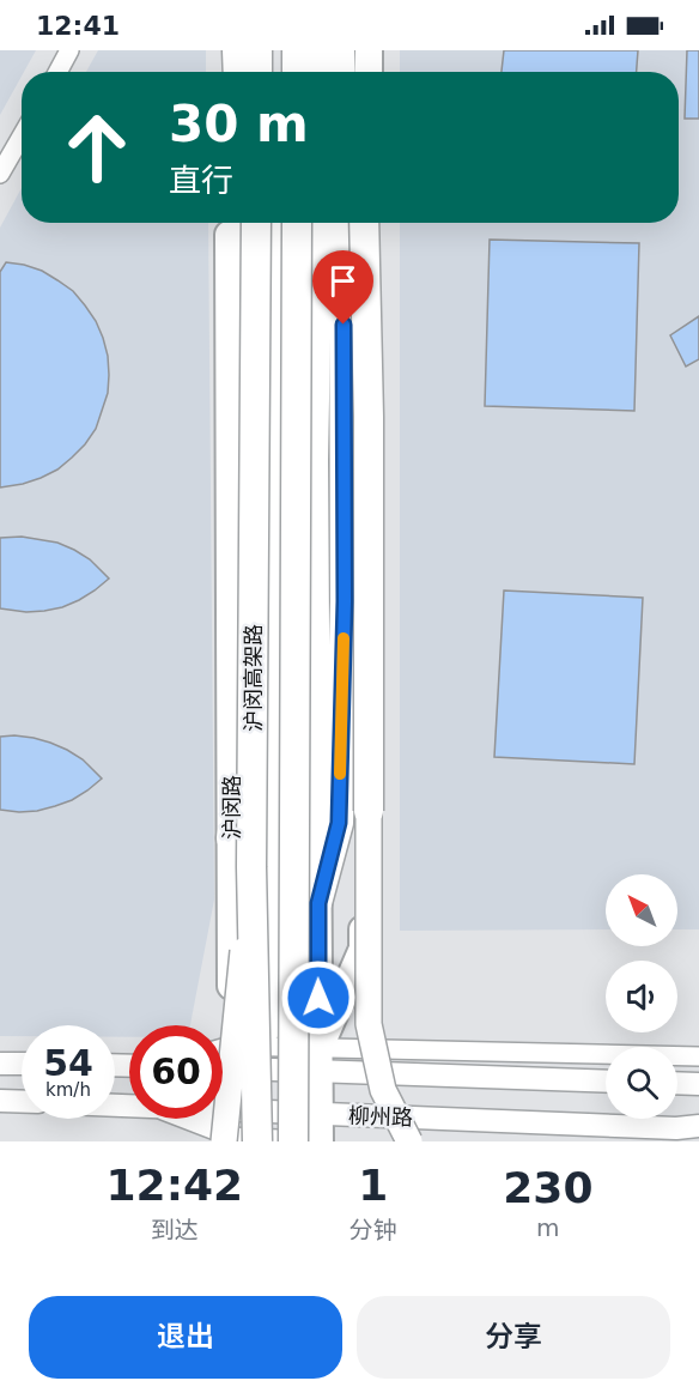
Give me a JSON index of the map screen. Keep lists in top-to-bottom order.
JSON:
{
  "streets": {
    "highway": ["沪闵高架路"],
    "main road": ["沪闵路"],
    "street": ["柳州路"]
  },
  "crossings": [
    ["沪闵高架路", "沪闵路"],
    ["沪闵高架路", "柳州路"],
    ["沪闵路", "柳州路"]
  ],
  "north": "top left",
  "page": {
    "status": "12:41",
    "turn": ["30 m", "直行"],
    "speed": "54 km/h",
    "limit": "60",
    "eta": [
      "12:42",
      "到达",
      "1",
      "分钟",
      "230",
      "m"
    ],
    "buttons": ["退出", "分享"]
  }
}
